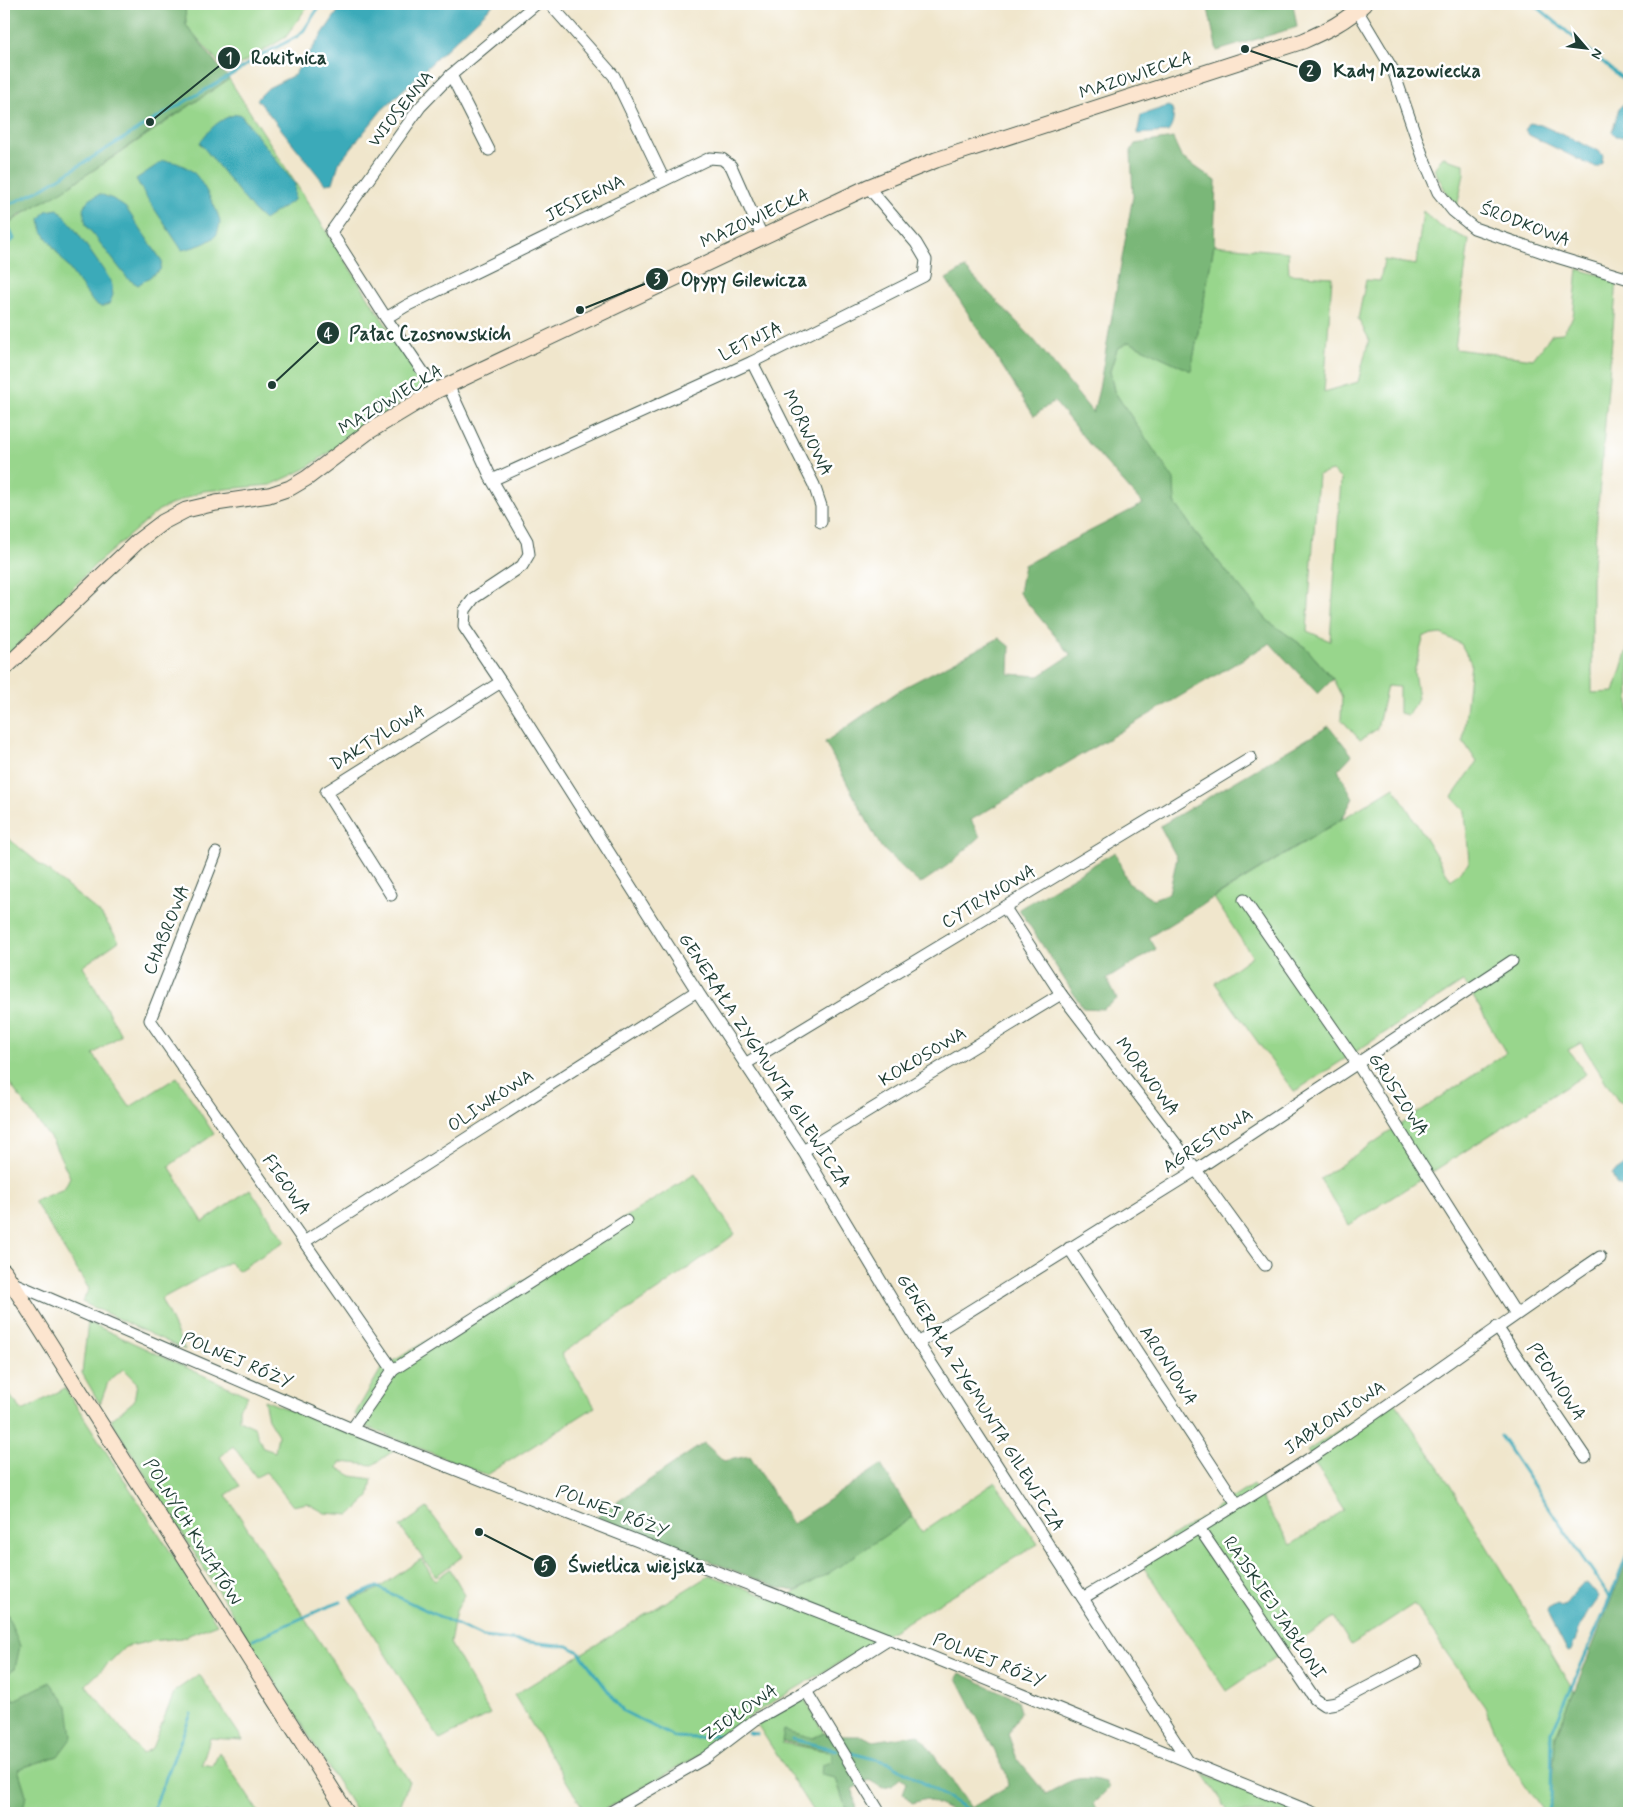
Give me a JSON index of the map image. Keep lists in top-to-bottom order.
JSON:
{
  "streets": {
    "street": [
      "MAZOWIECKA",
      "WIOSENNA",
      "JESIENNA",
      "ŚRODKOWA",
      "LETNIA",
      "MORWOWA",
      "DAKTYLOWA",
      "CYTRYNOWA",
      "CHABROWA",
      "KOKOSOWA",
      "GENERAŁA ZYGMUNTA GILEWICZA",
      "GRUSZOWA",
      "OLIWKOWA",
      "AGRESTOWA",
      "FIGOWA",
      "POLNEJ RÓŻY",
      "ARONIOWA",
      "PEONIOWA",
      "JABŁONIOWA",
      "POLNYCH KWIATÓW",
      "RAJSKIEJ JABŁONI",
      "ZIOŁOWA"
    ]
  },
  "crossings": [
    ["MAZOWIECKA", "JESIENNA"],
    ["MAZOWIECKA", "ŚRODKOWA"],
    ["MAZOWIECKA", "LETNIA"],
    ["MAZOWIECKA", "GENERAŁA ZYGMUNTA GILEWICZA"],
    ["WIOSENNA", "GENERAŁA ZYGMUNTA GILEWICZA"],
    ["JESIENNA", "GENERAŁA ZYGMUNTA GILEWICZA"],
    ["LETNIA", "MORWOWA"],
    ["LETNIA", "GENERAŁA ZYGMUNTA GILEWICZA"],
    ["MORWOWA", "CYTRYNOWA"],
    ["MORWOWA", "KOKOSOWA"],
    ["MORWOWA", "AGRESTOWA"],
    ["DAKTYLOWA", "GENERAŁA ZYGMUNTA GILEWICZA"],
    ["CYTRYNOWA", "GENERAŁA ZYGMUNTA GILEWICZA"],
    ["CHABROWA", "FIGOWA"],
    ["KOKOSOWA", "GENERAŁA ZYGMUNTA GILEWICZA"],
    ["GENERAŁA ZYGMUNTA GILEWICZA", "OLIWKOWA"],
    ["GENERAŁA ZYGMUNTA GILEWICZA", "AGRESTOWA"],
    ["GENERAŁA ZYGMUNTA GILEWICZA", "POLNEJ RÓŻY"],
    ["GENERAŁA ZYGMUNTA GILEWICZA", "JABŁONIOWA"],
    ["GRUSZOWA", "AGRESTOWA"],
    ["GRUSZOWA", "JABŁONIOWA"],
    ["OLIWKOWA", "FIGOWA"],
    ["AGRESTOWA", "ARONIOWA"],
    ["POLNEJ RÓŻY", "POLNYCH KWIATÓW"],
    ["POLNEJ RÓŻY", "ZIOŁOWA"],
    ["ARONIOWA", "JABŁONIOWA"],
    ["PEONIOWA", "JABŁONIOWA"],
    ["JABŁONIOWA", "RAJSKIEJ JABŁONI"]
  ],
  "places": [
    "Kady Mazowiecka",
    "Rokitnica",
    "Opypy Gilewicza",
    "Pałac Czosnowskich",
    "Świetlica wiejska"
  ],
  "north": "bottom right"
}
